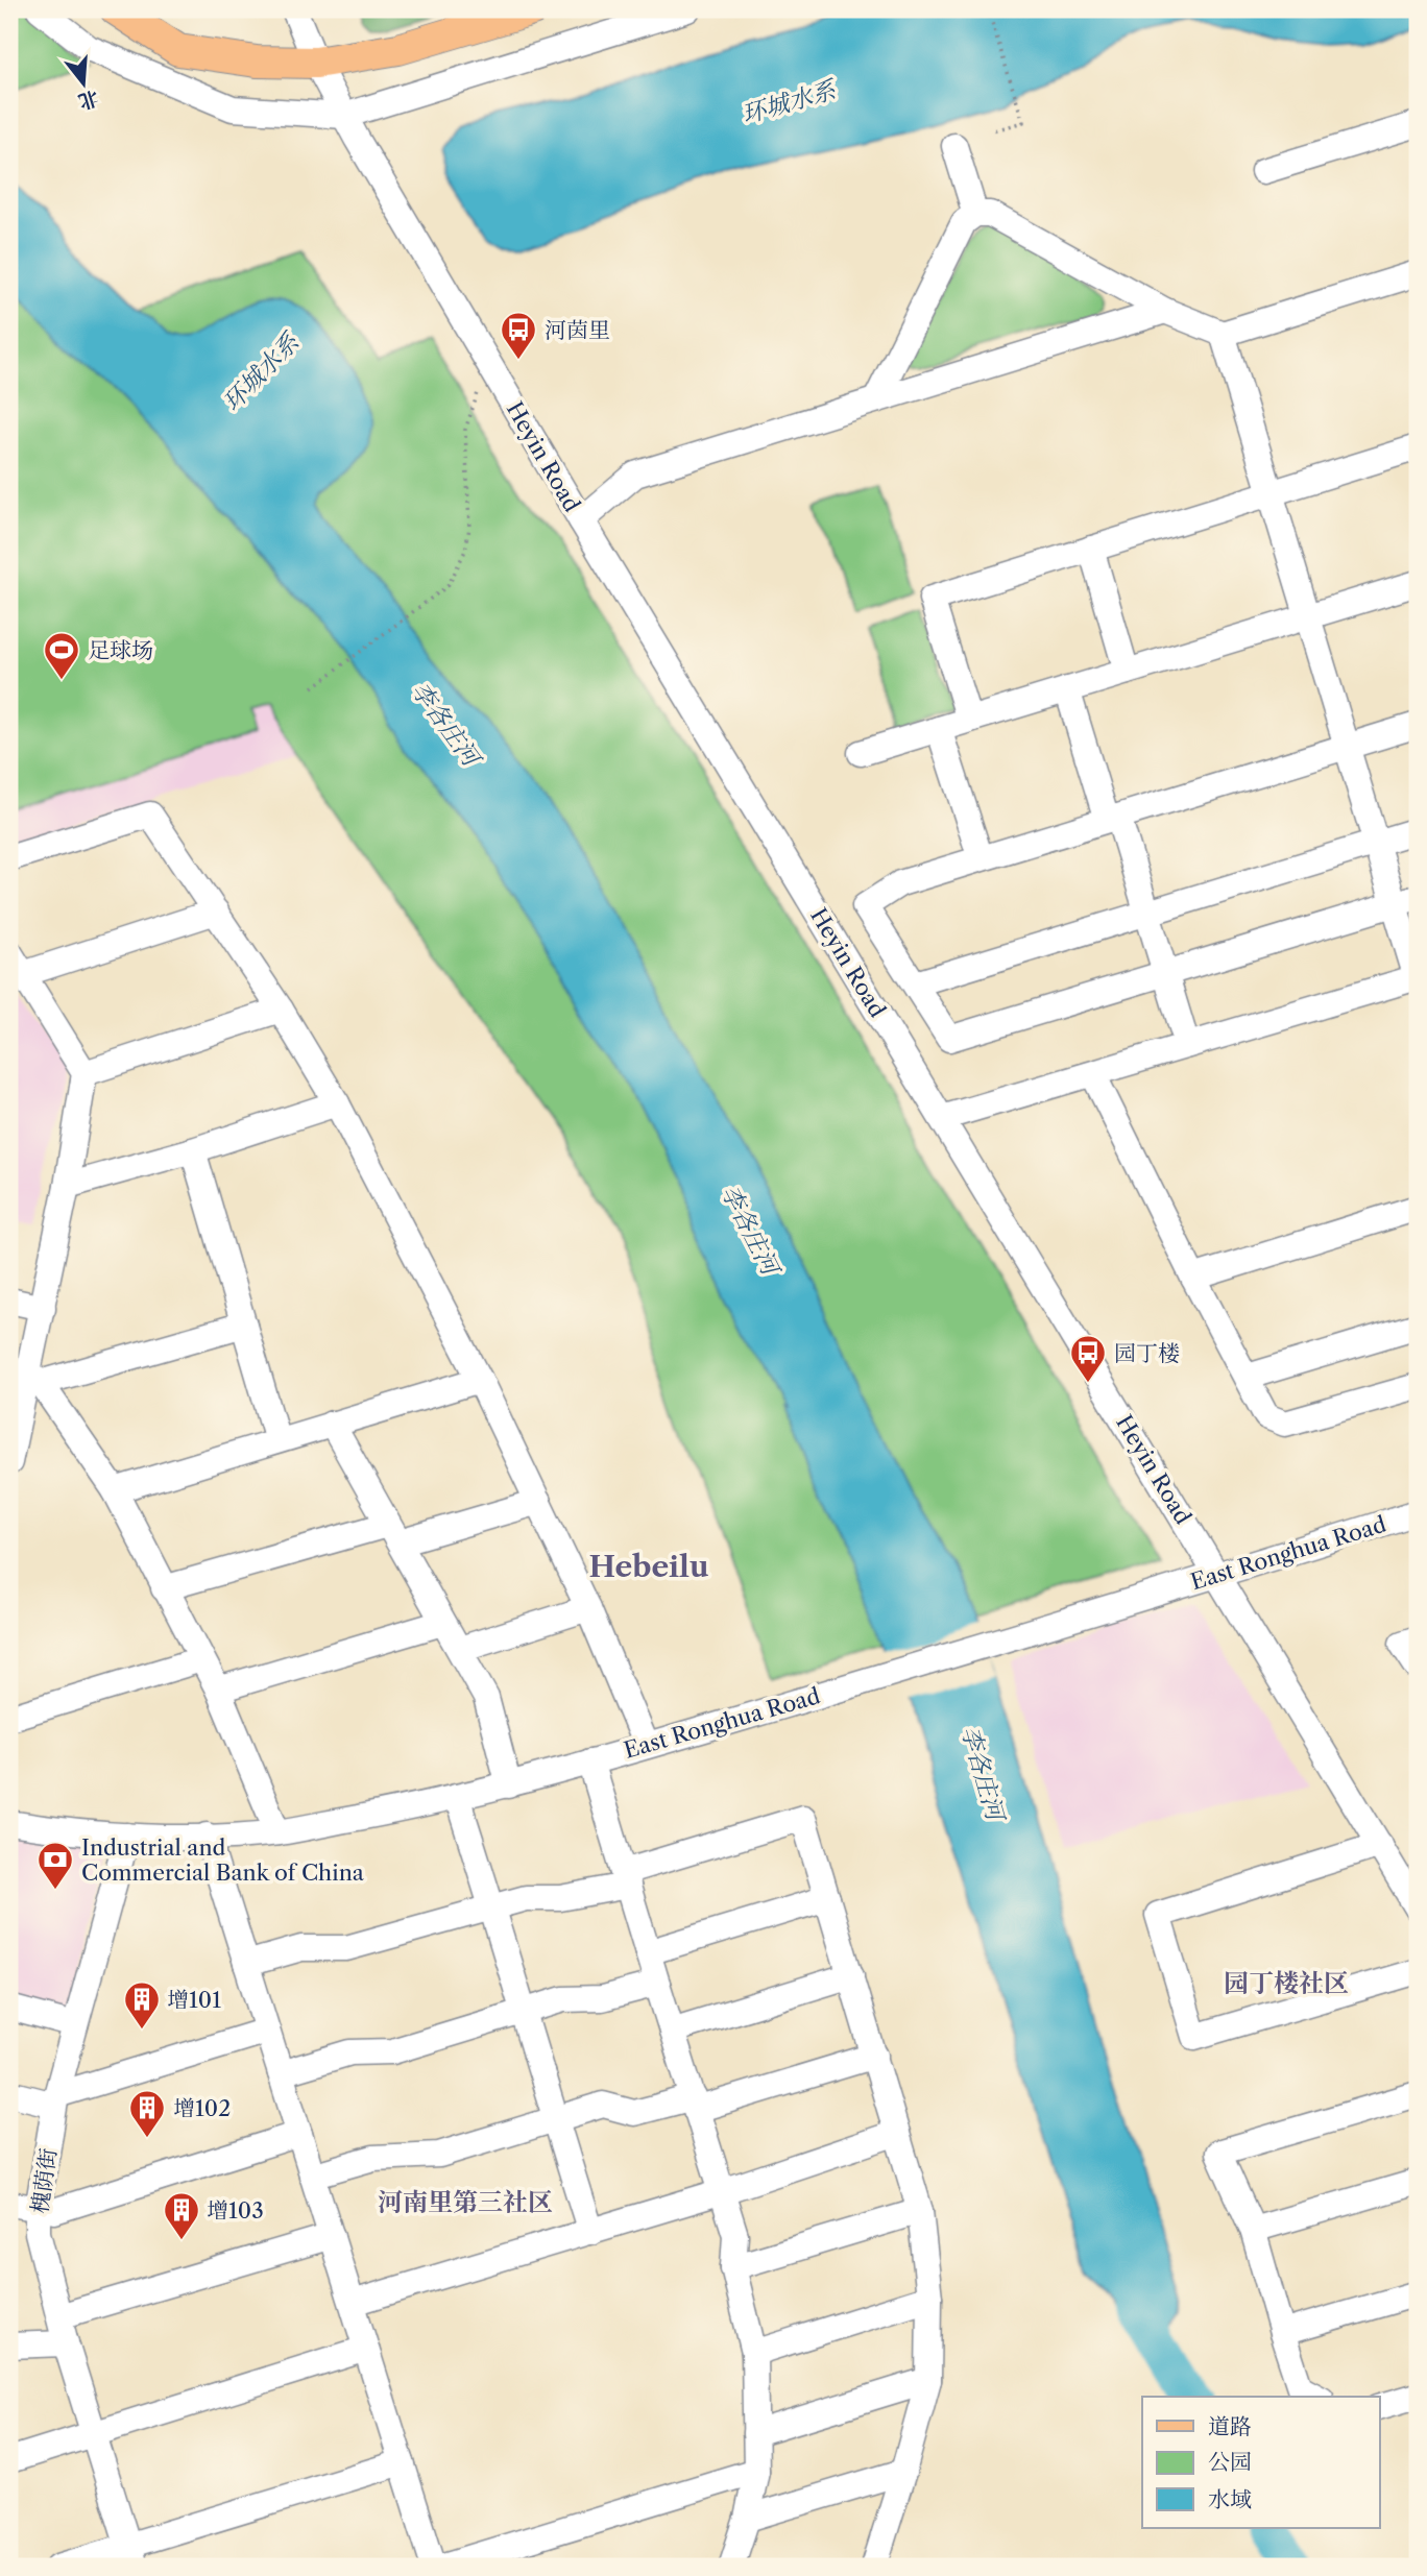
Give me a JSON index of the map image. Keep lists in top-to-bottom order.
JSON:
{
  "streets": {
    "street": ["Heyin Road", "East Ronghua Road", "槐荫街"]
  },
  "crossings": [
    ["Heyin Road", "East Ronghua Road"],
    ["East Ronghua Road", "槐荫街"]
  ],
  "districts": ["Hebeilu", "园丁楼社区", "河南里第三社区"],
  "water": ["环城水系", "李各庄河"],
  "places": {
    "bus stop": ["河茵里", "园丁楼"],
    "sports": ["足球场"],
    "bank": ["Industrial and Commercial Bank of China"],
    "building": ["增101", "增102", "增103"]
  },
  "legend": ["道路", "公园", "水域"],
  "north": "bottom"
}
